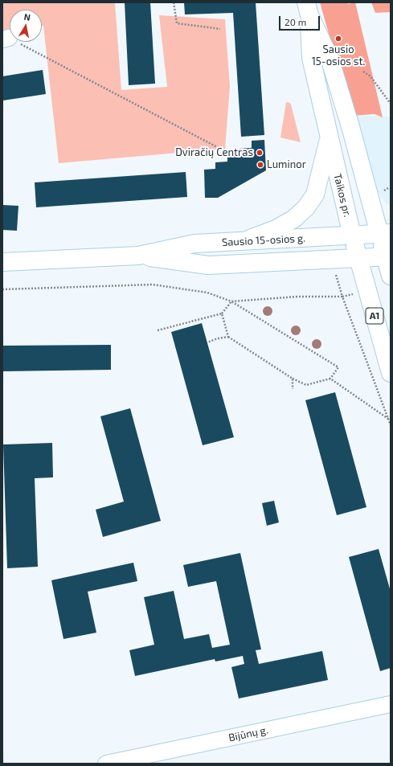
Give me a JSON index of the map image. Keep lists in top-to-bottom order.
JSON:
{
  "streets": {
    "main road": ["Taikos pr.", "Sausio 15-osios g.", "A1"],
    "street": ["Bijūnų g."]
  },
  "crossings": [
    ["Taikos pr.", "Sausio 15-osios g."]
  ],
  "places": ["Sausio 15-osios st.", "Dviračių Centras", "Luminor"],
  "scale_bar": "20 m",
  "north": "top"
}
